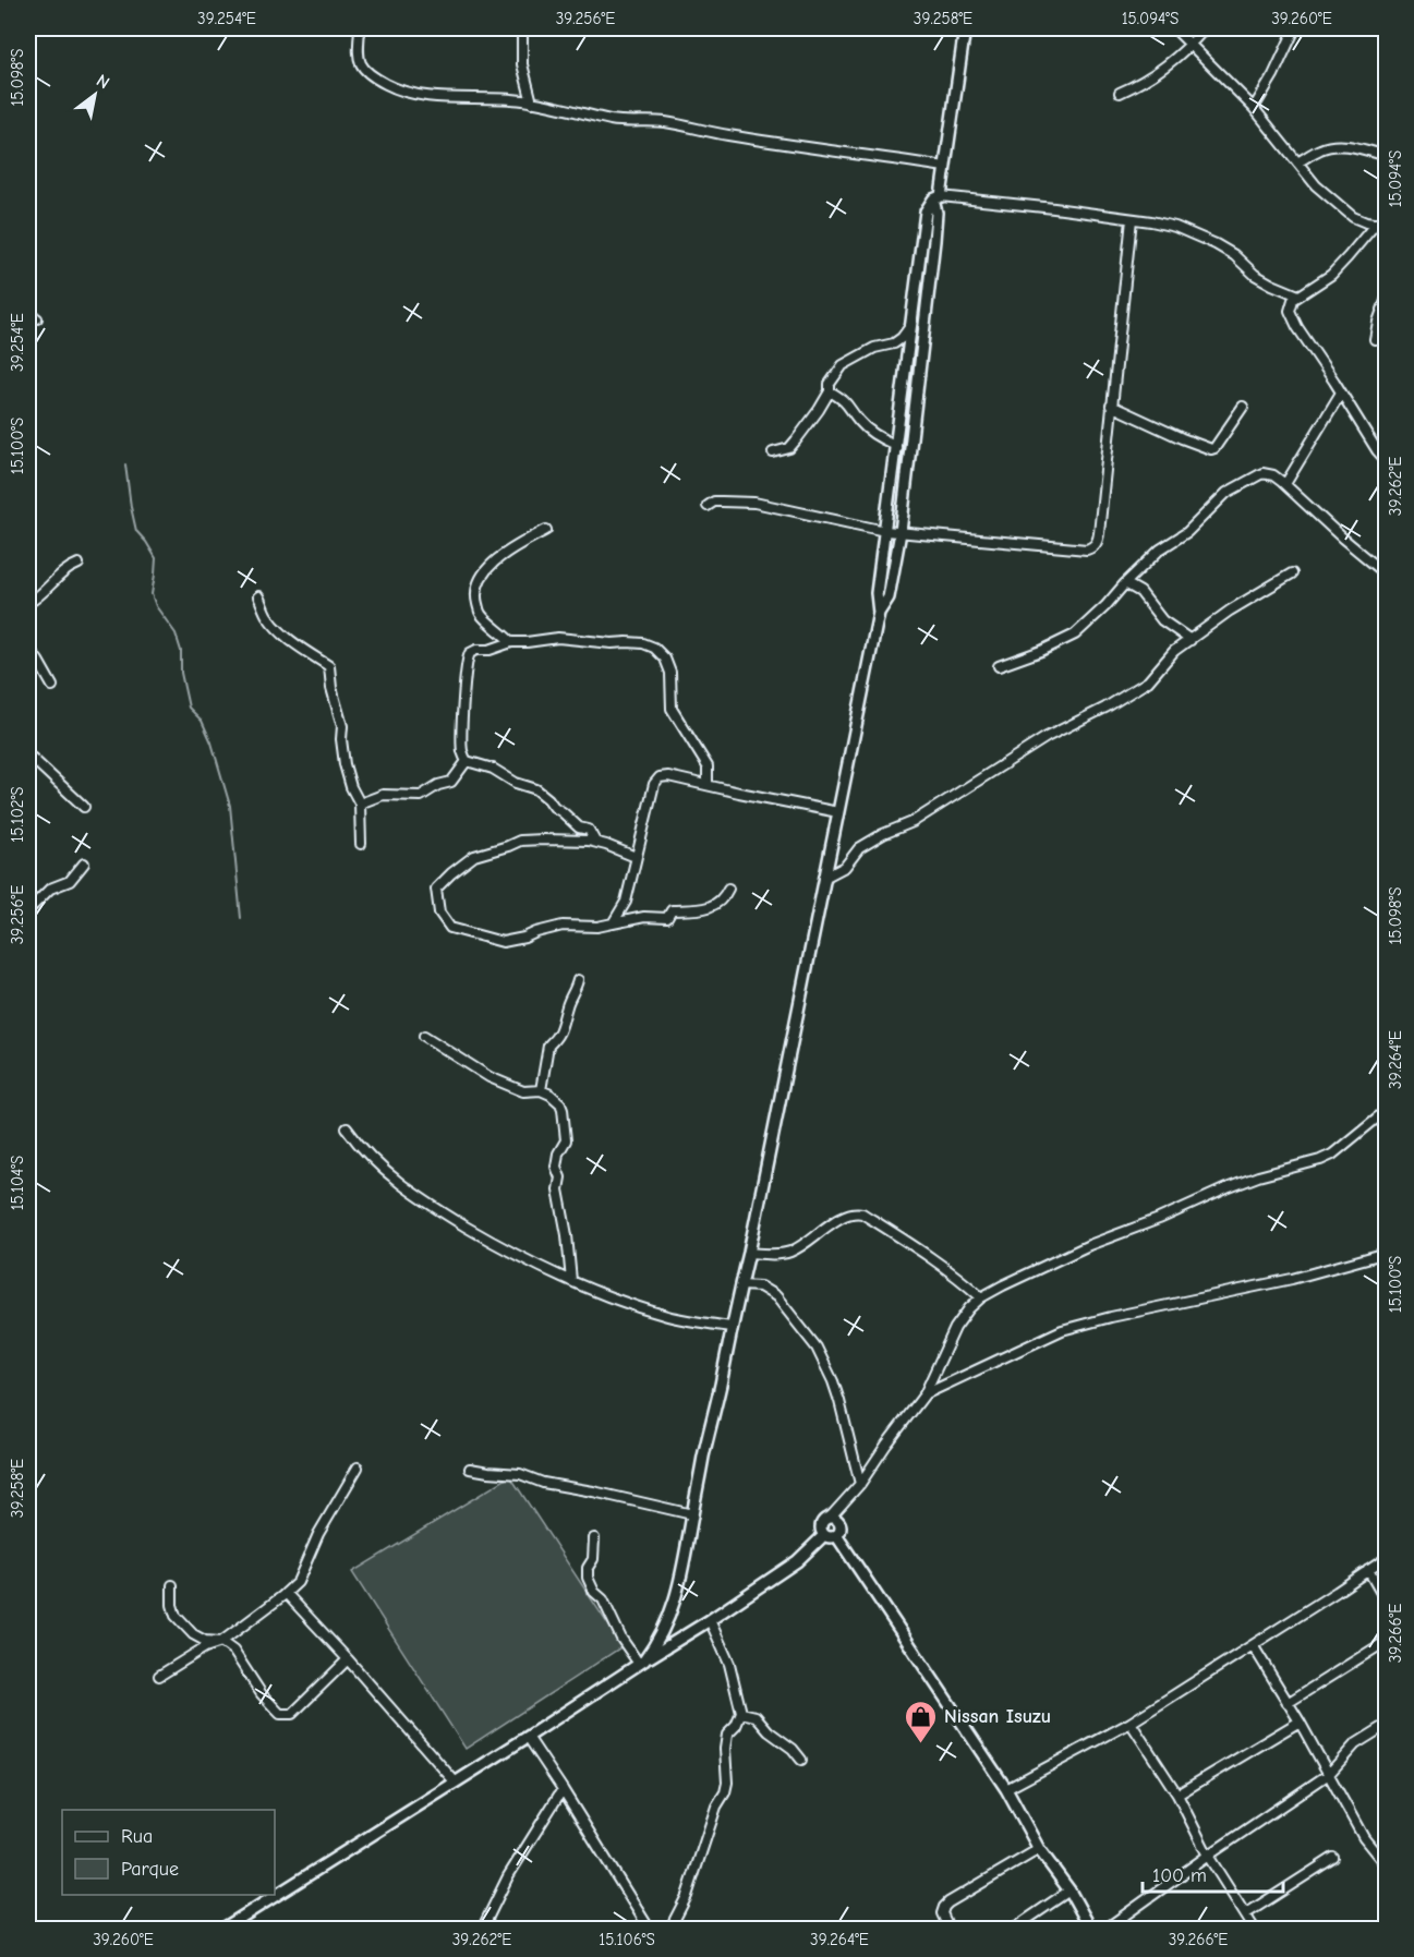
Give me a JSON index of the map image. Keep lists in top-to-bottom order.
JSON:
{
  "places": {
    "shop": ["Nissan Isuzu"]
  },
  "legend": ["Rua", "Parque"],
  "scale_bar": "100 m",
  "north": "top right",
  "coordinates": [
    "39.254°E",
    "39.256°E",
    "39.258°E",
    "15.094°S",
    "39.260°E",
    "15.098°S",
    "15.100°S",
    "39.262°E",
    "15.102°S",
    "39.264°E",
    "15.104°S",
    "39.266°E",
    "15.106°S"
  ]
}
